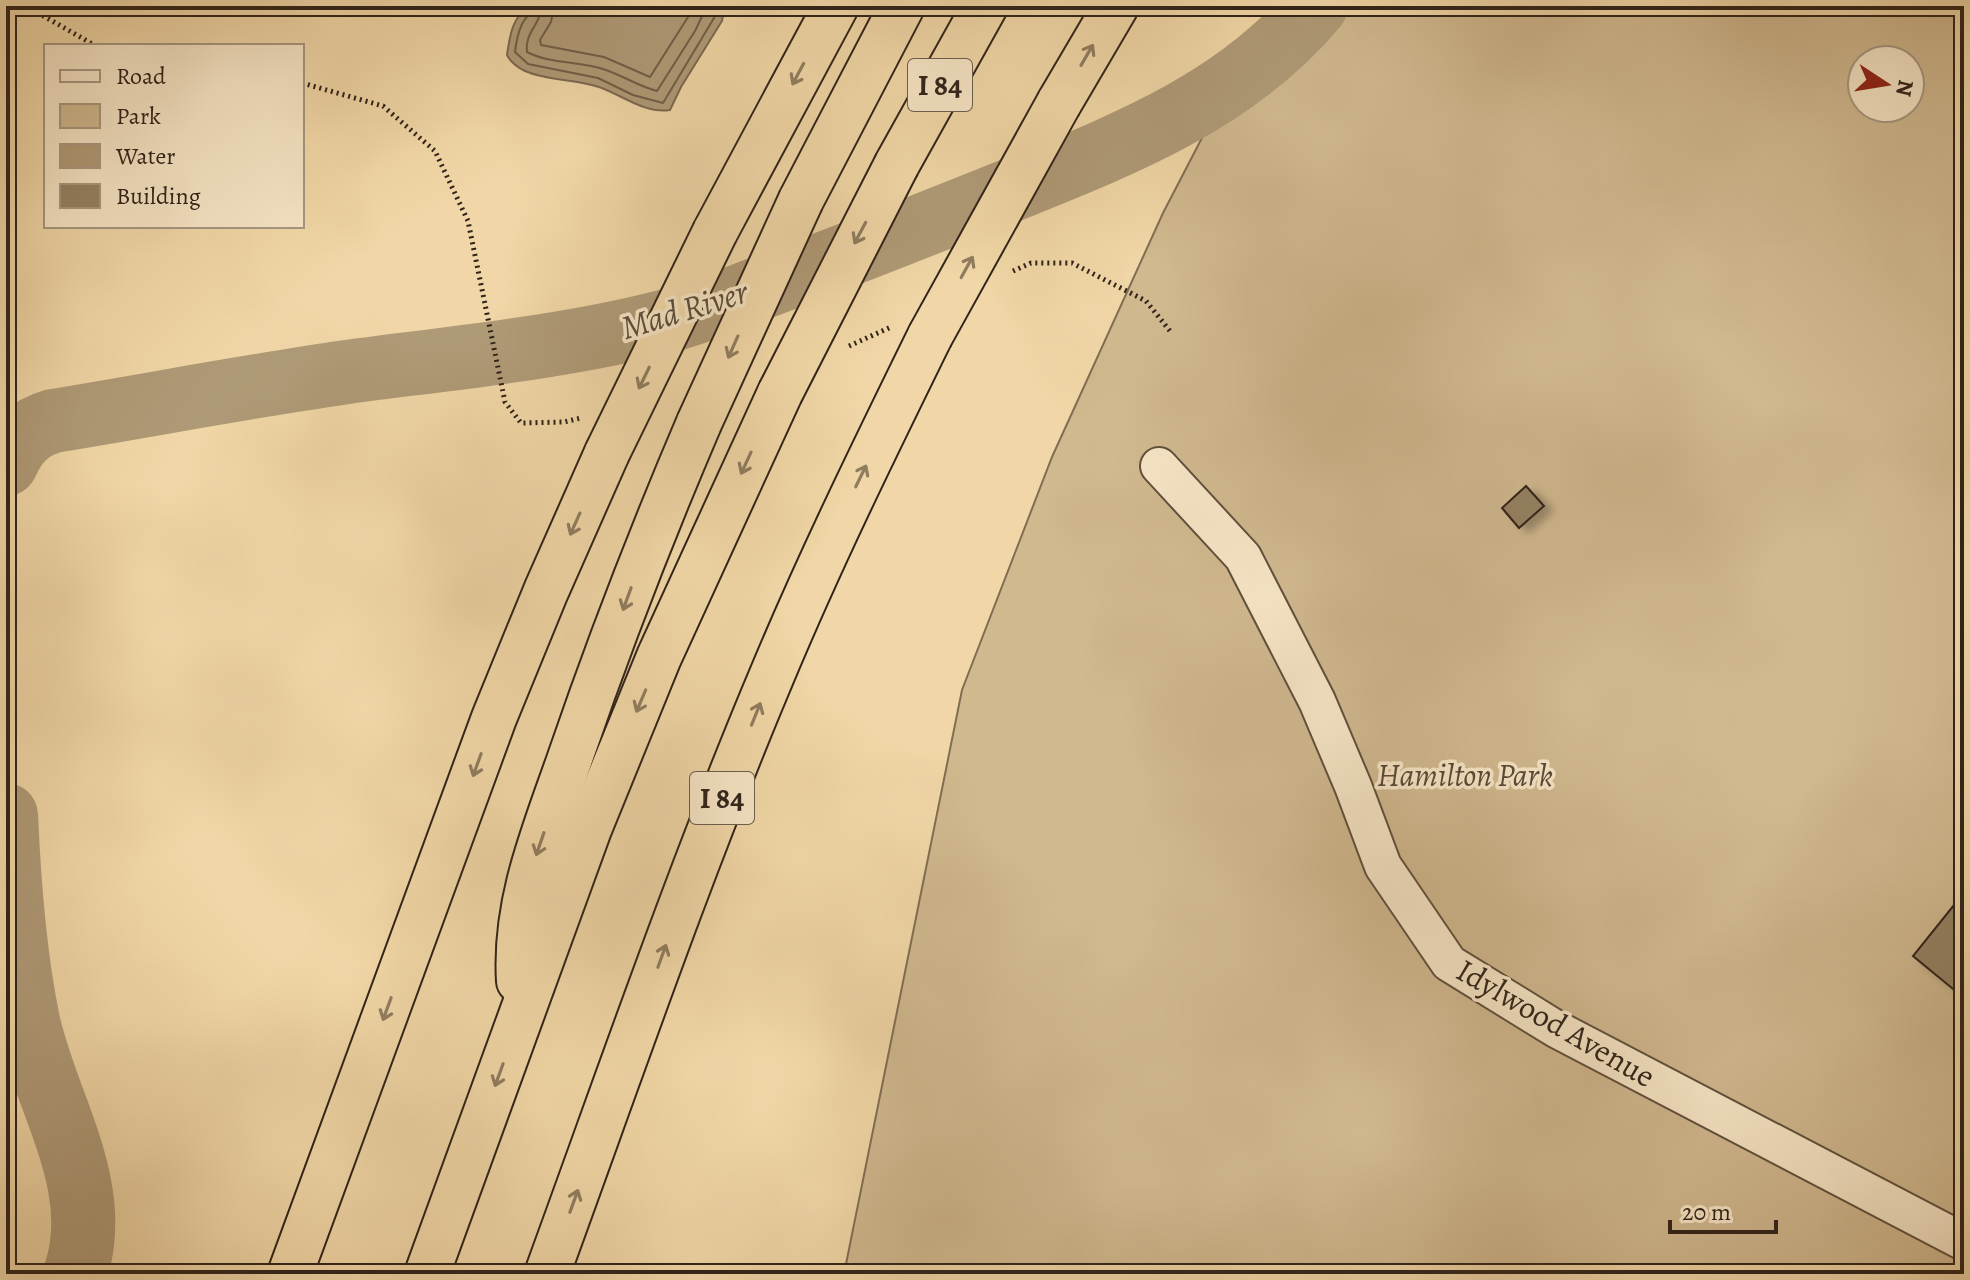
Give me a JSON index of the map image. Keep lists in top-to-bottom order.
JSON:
{
  "streets": {
    "highway": ["I 84"],
    "street": ["Idylwood Avenue"]
  },
  "water": ["Mad River"],
  "parks": ["Hamilton Park"],
  "legend": [
    "Road",
    "Park",
    "Water",
    "Building"
  ],
  "scale_bar": "20 m",
  "north": "right"
}
